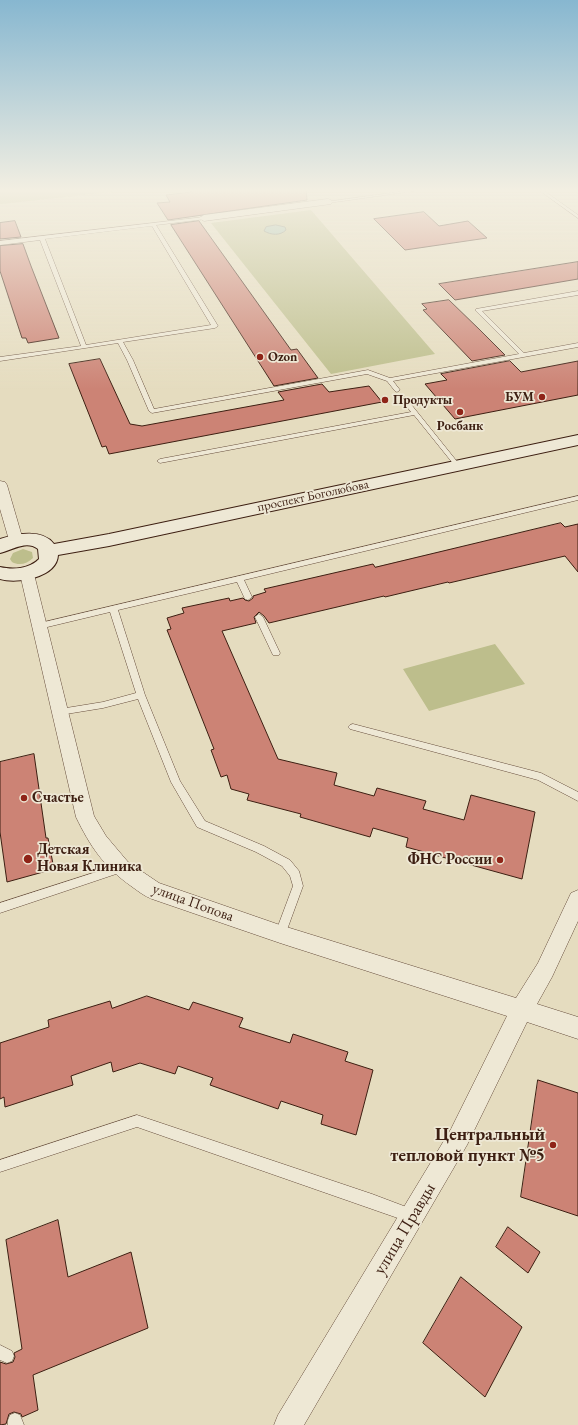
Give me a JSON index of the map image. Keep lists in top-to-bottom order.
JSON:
{
  "streets": {
    "main road": ["проспект Боголюбова"],
    "street": ["улица Попова", "улица Правды"]
  },
  "crossings": [
    ["улица Попова", "улица Правды"]
  ],
  "places": [
    "Ozon",
    "БУМ",
    "Продукты",
    "Росбанк",
    "Счастье",
    "Детская Новая Клиника",
    "ФНС России",
    "Центральный тепловой пункт №5"
  ]
}
